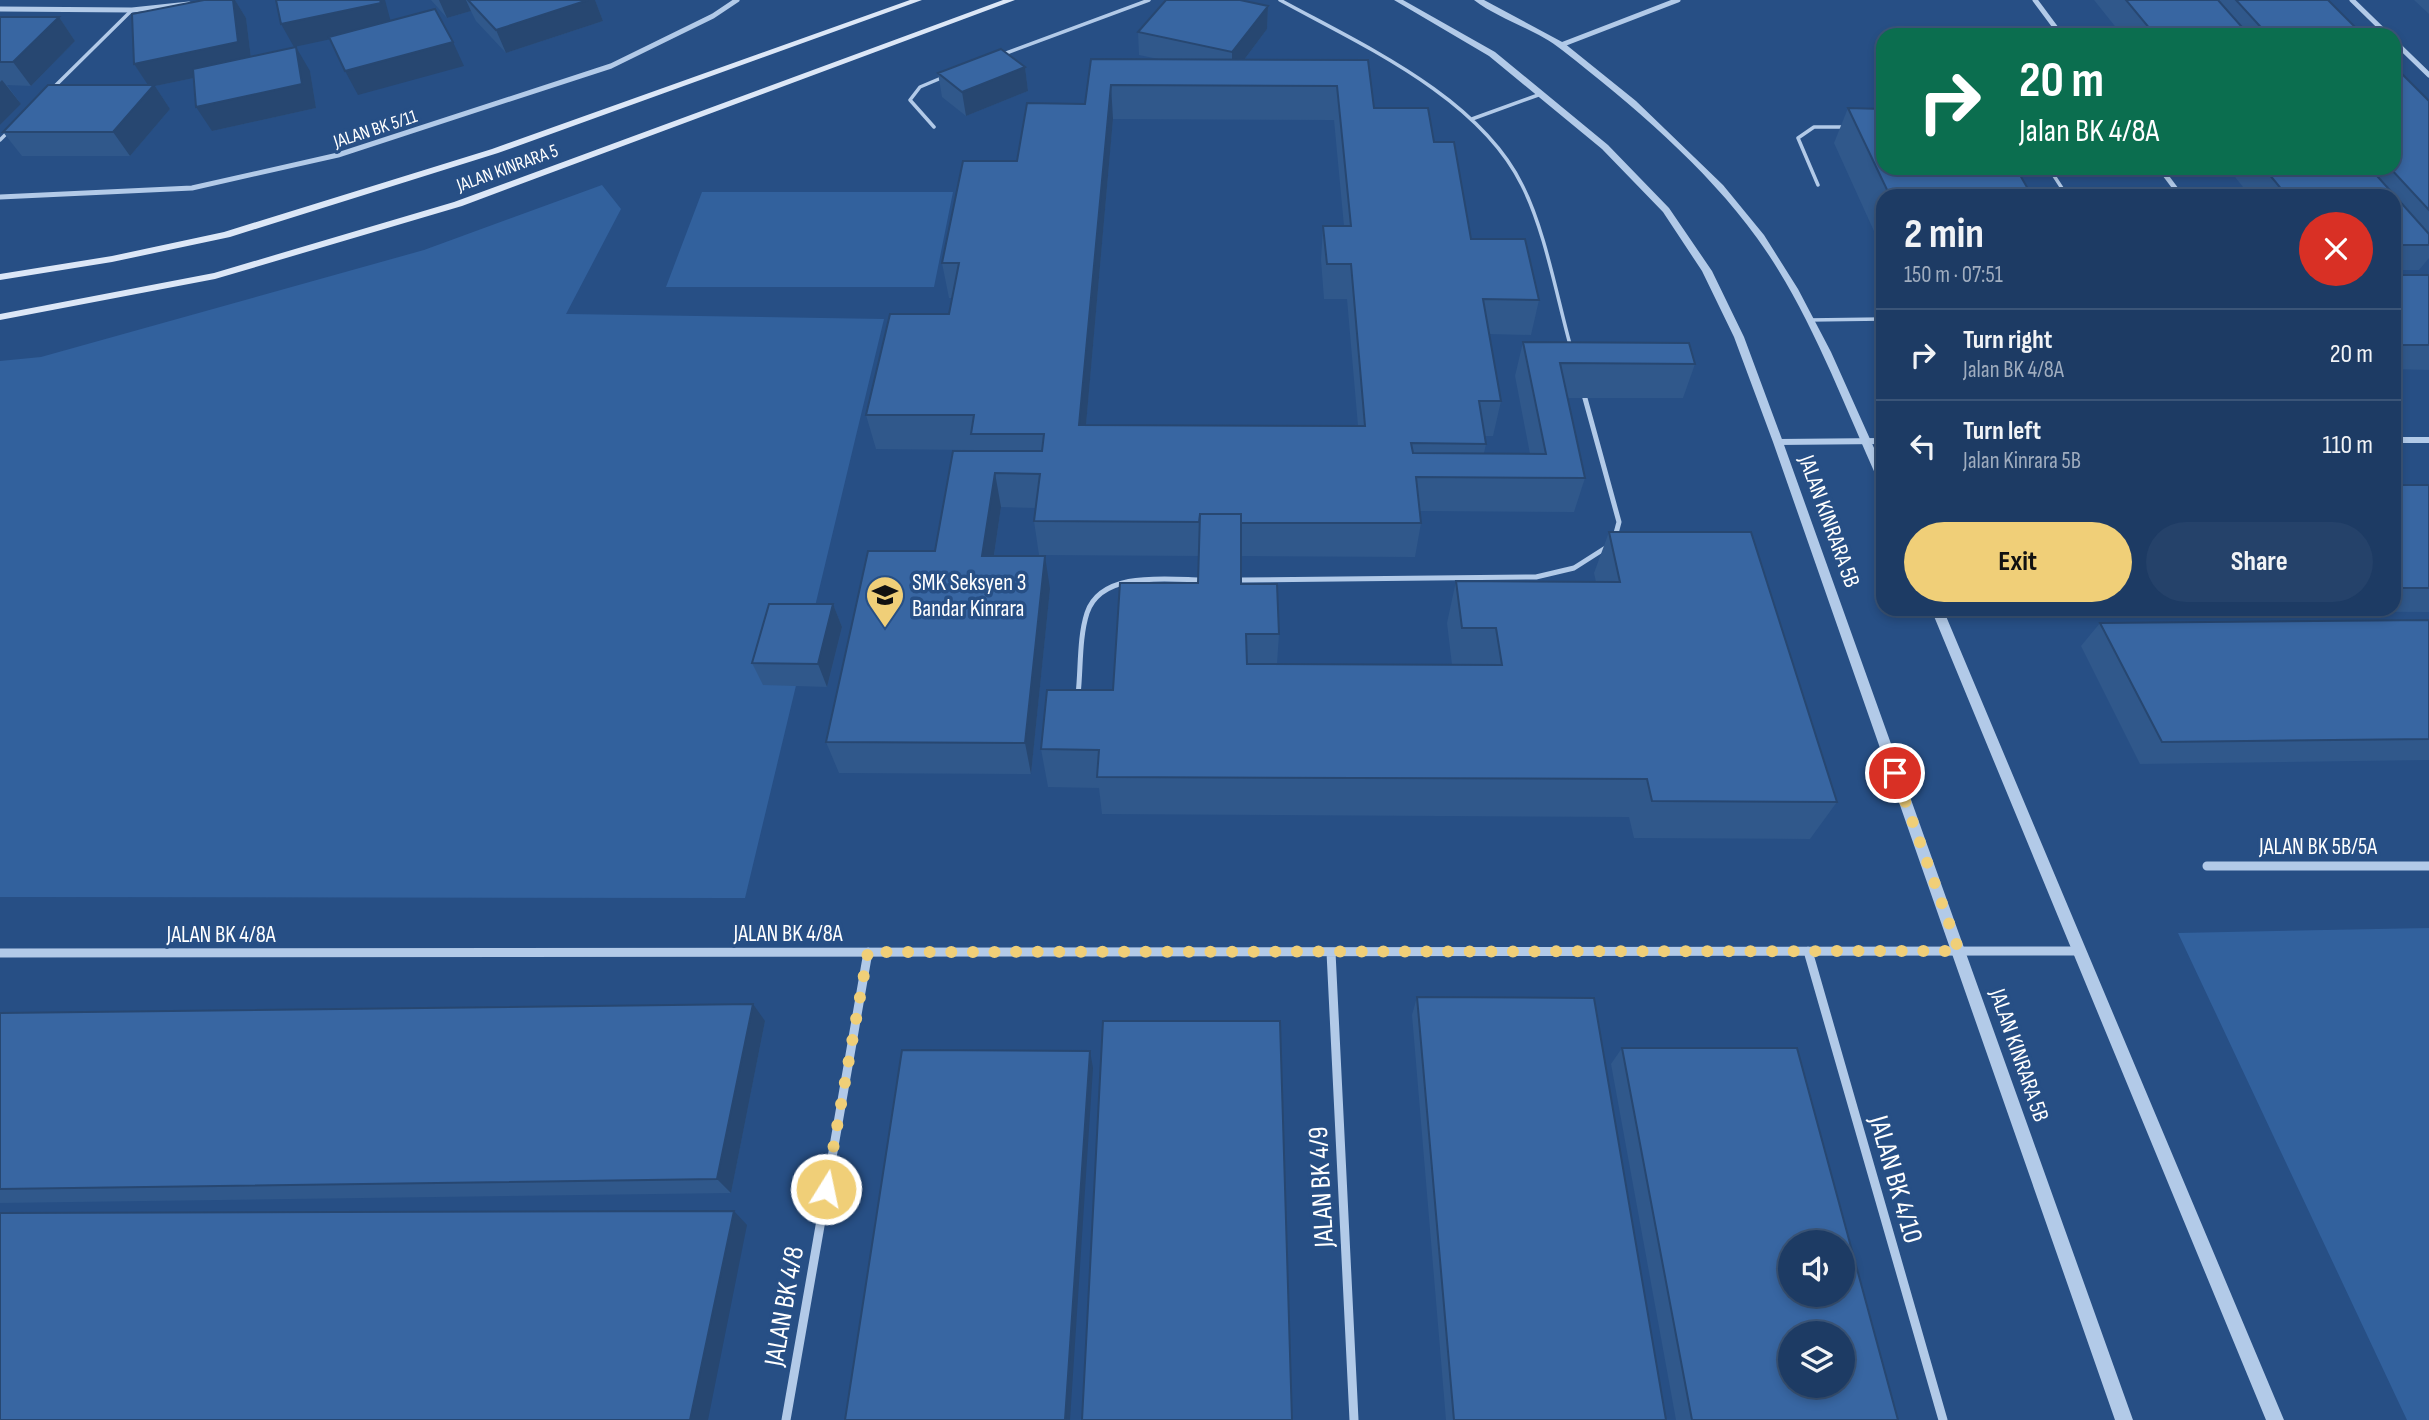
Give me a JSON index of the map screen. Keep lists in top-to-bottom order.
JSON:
{
  "streets": {
    "main road": ["JALAN KINRARA 5"],
    "street": [
      "JALAN BK 5/11",
      "JALAN KINRARA 5B",
      "JALAN BK 5B/5A",
      "JALAN BK 4/8A",
      "JALAN BK 4/10",
      "JALAN BK 4/9",
      "JALAN BK 4/8"
    ]
  },
  "crossings": [
    ["JALAN KINRARA 5B", "JALAN BK 4/8A"],
    ["JALAN BK 4/8A", "JALAN BK 4/10"],
    ["JALAN BK 4/8A", "JALAN BK 4/9"],
    ["JALAN BK 4/8A", "JALAN BK 4/8"]
  ],
  "places": {
    "school or university": ["SMK Seksyen 3 Bandar Kinrara"]
  },
  "page": {
    "turn": ["20 m", "Jalan BK 4/8A"],
    "heading": ["2 min", "150 m · 07:51"],
    "list": [
      {
        "name": "Turn right",
        "note": "Jalan BK 4/8A",
        "value": "20 m"
      },
      {
        "name": "Turn left",
        "note": "Jalan Kinrara 5B",
        "value": "110 m"
      }
    ],
    "buttons": ["Exit", "Share"]
  }
}
